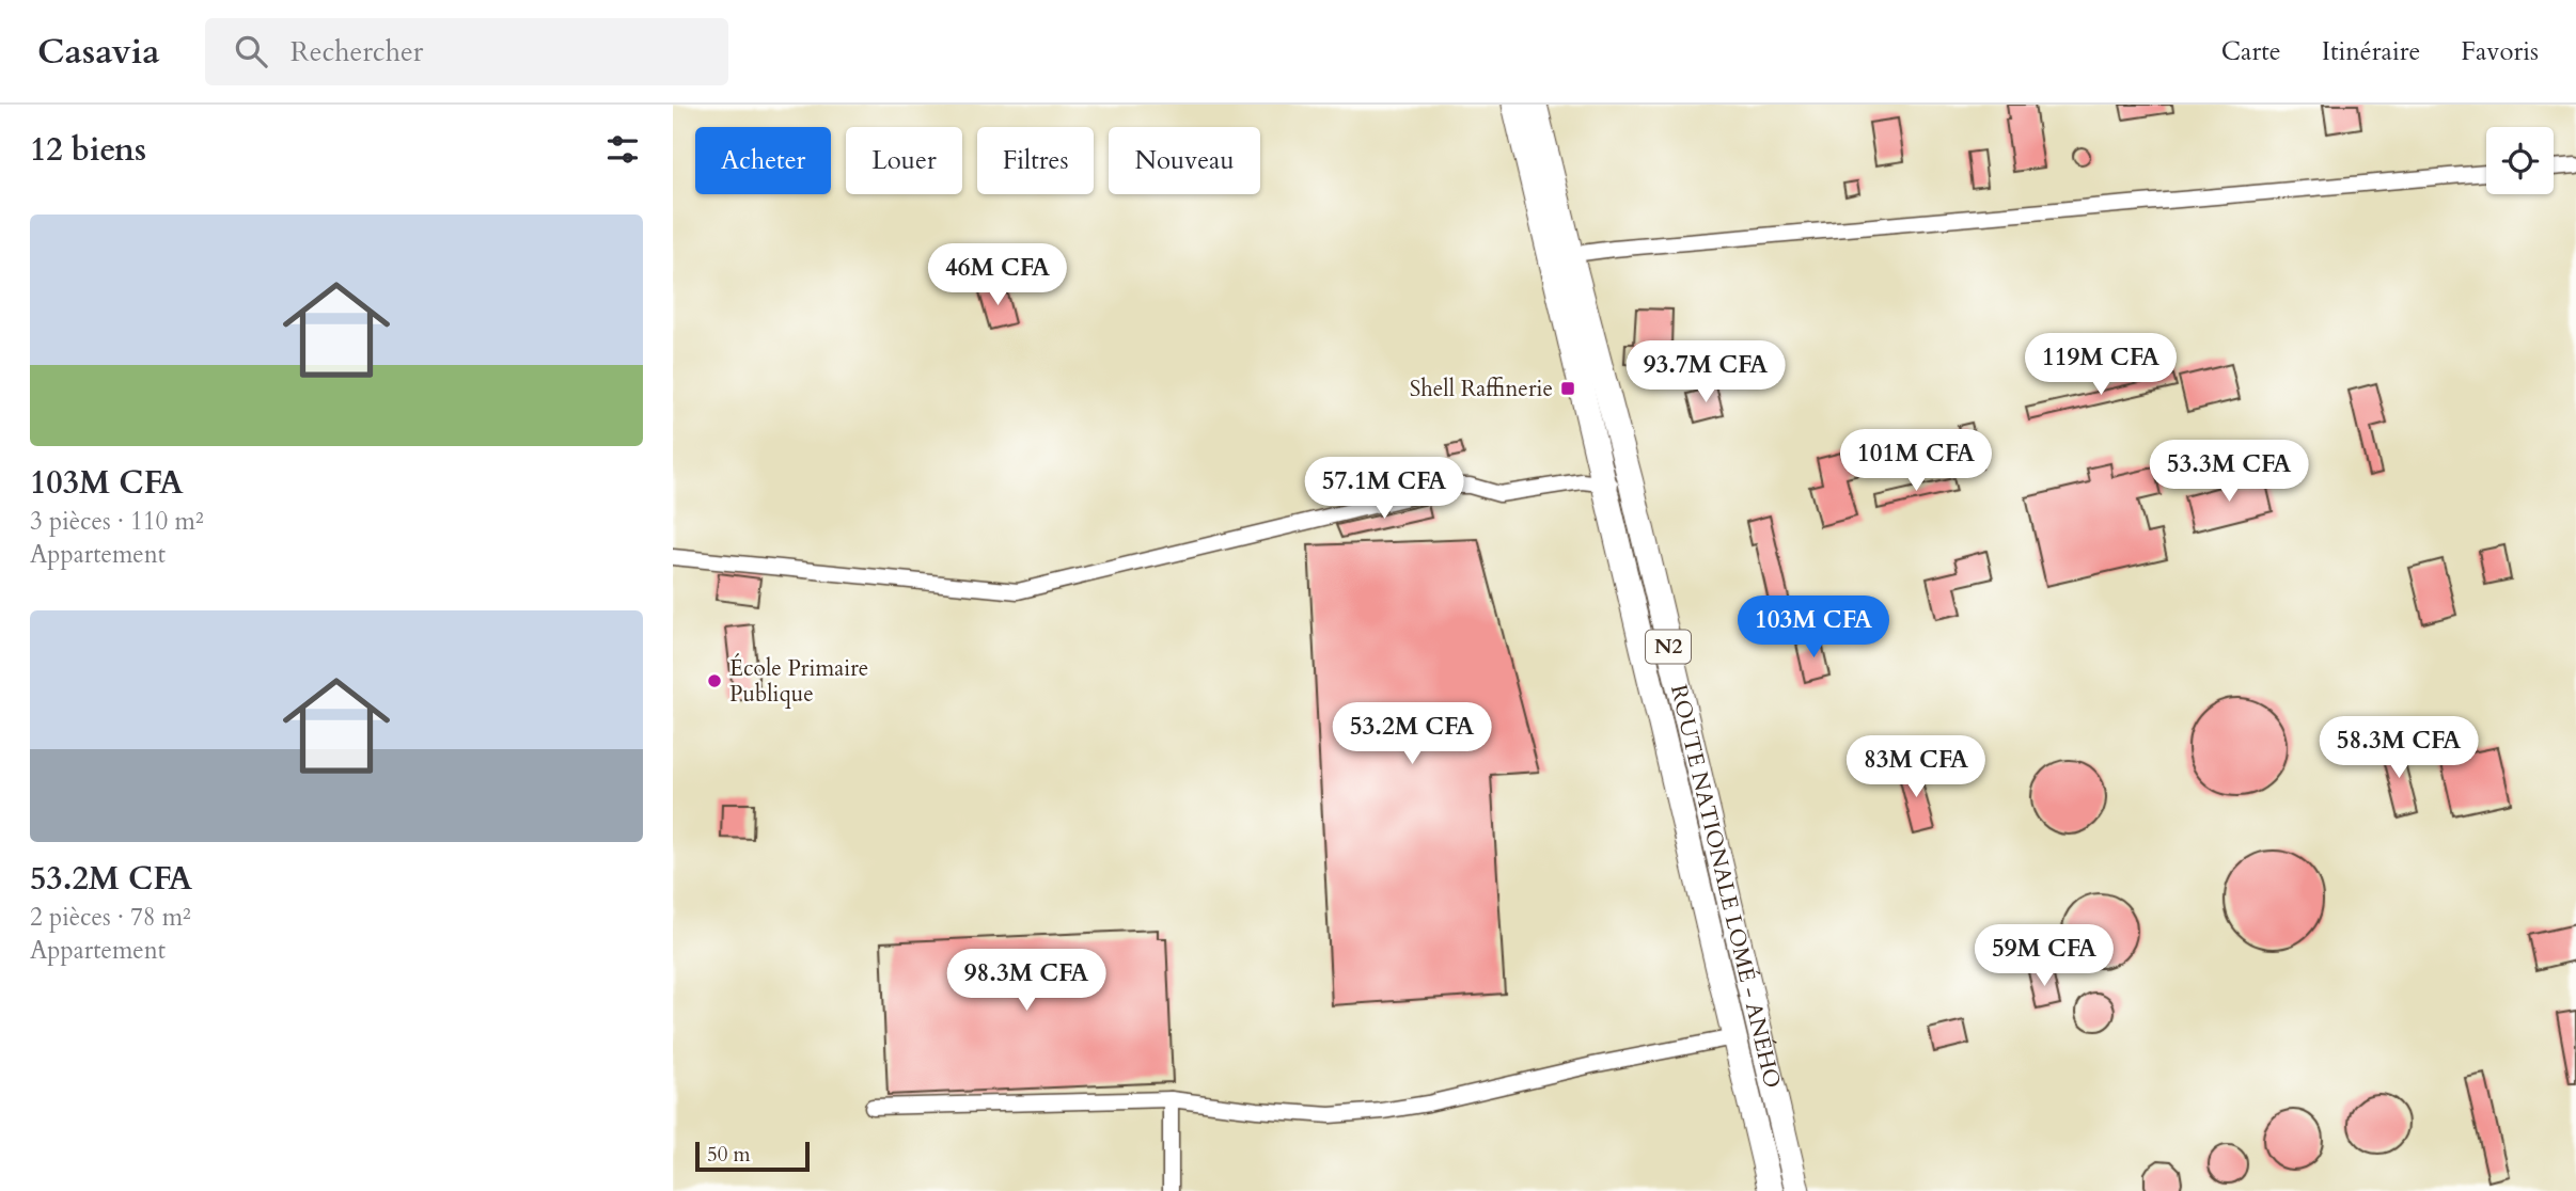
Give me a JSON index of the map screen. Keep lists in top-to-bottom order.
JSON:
{
  "streets": {
    "highway": ["N2", "ROUTE NATIONALE LOMÉ - ANÉHO"]
  },
  "places": {
    "transit": ["Shell Raffinerie"],
    "other": ["École Primaire Publique"]
  },
  "scale_bar": "50 m",
  "page": {
    "header": "Casavia",
    "search": "Rechercher",
    "nav": ["Carte", "Itinéraire", "Favoris"],
    "heading": "12 biens",
    "chip": [
      "Acheter",
      "Louer",
      "Filtres",
      "Nouveau"
    ],
    "list": [
      {
        "name": "103M CFA",
        "note": "3 pièces · 110 m² · Appartement"
      },
      {
        "name": "53.2M CFA",
        "note": "2 pièces · 78 m² · Appartement"
      }
    ],
    "price": [
      "46M CFA",
      "119M CFA",
      "93.7M CFA",
      "101M CFA",
      "53.3M CFA",
      "57.1M CFA",
      "103M CFA",
      "53.2M CFA",
      "58.3M CFA",
      "83M CFA",
      "59M CFA",
      "98.3M CFA"
    ],
    "scale": "50 m"
  }
}
